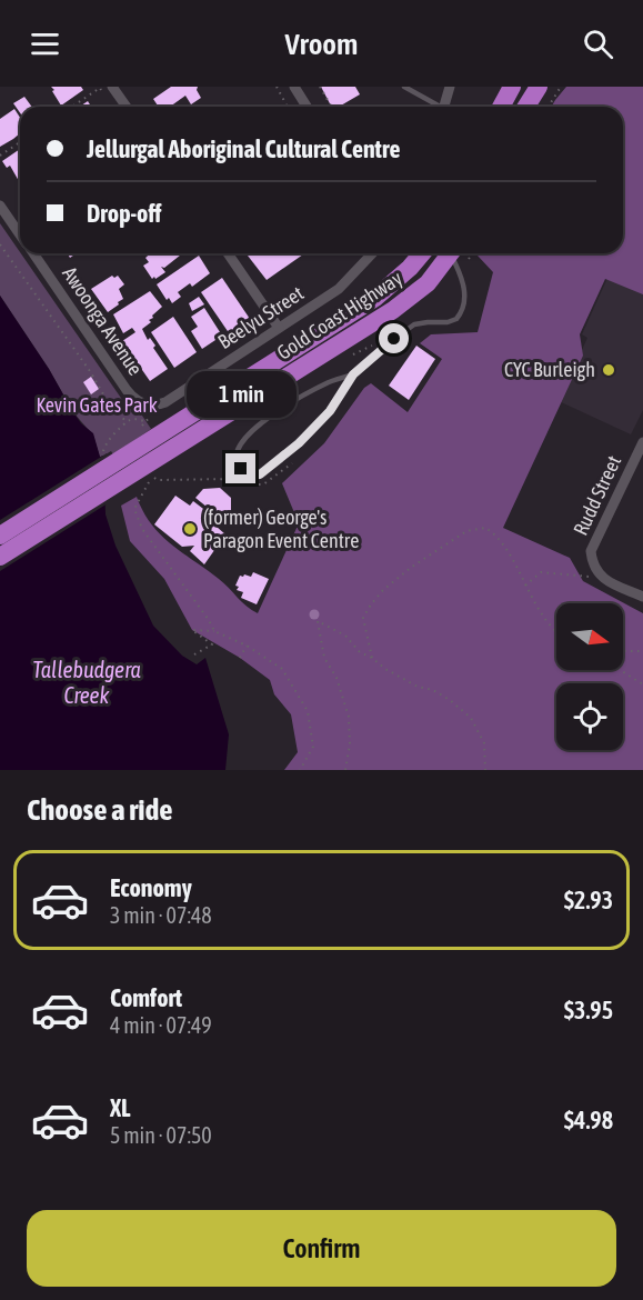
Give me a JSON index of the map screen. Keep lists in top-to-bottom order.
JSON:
{
  "streets": {
    "highway": ["Gold Coast Highway"],
    "street": ["Beelyu Street", "Awoonga Avenue", "Rudd Street"]
  },
  "crossings": [
    ["Beelyu Street", "Awoonga Avenue"]
  ],
  "water": ["Tallebudgera Creek"],
  "parks": ["Kevin Gates Park"],
  "places": ["CYC Burleigh", "(former) George's Paragon Event Centre"],
  "north": "right",
  "page": {
    "header": "Vroom",
    "banner": ["Jellurgal Aboriginal Cultural Centre", "Drop-off"],
    "bubble": "1 min",
    "heading": "Choose a ride",
    "list": [
      {
        "name": "Economy",
        "note": "3 min · 07:48",
        "value": "$2.93"
      },
      {
        "name": "Comfort",
        "note": "4 min · 07:49",
        "value": "$3.95"
      },
      {
        "name": "XL",
        "note": "5 min · 07:50",
        "value": "$4.98"
      }
    ],
    "buttons": "Confirm"
  }
}
